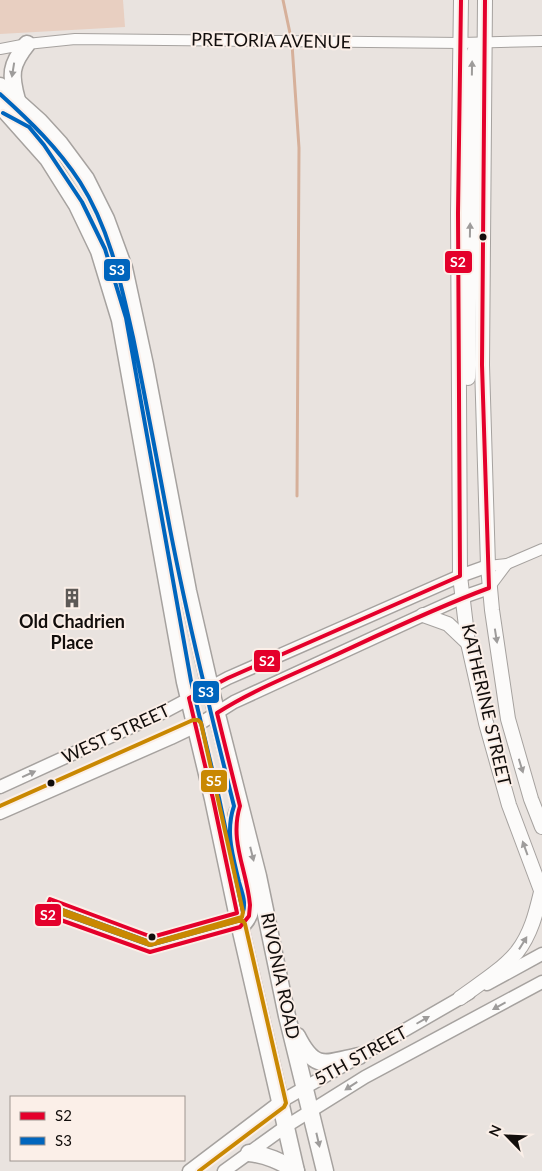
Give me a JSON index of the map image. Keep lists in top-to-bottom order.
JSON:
{
  "streets": {
    "main road": ["KATHERINE STREET", "RIVONIA ROAD"],
    "street": ["PRETORIA AVENUE", "WEST STREET", "5TH STREET"]
  },
  "crossings": [
    ["PRETORIA AVENUE", "KATHERINE STREET"],
    ["KATHERINE STREET", "WEST STREET"],
    ["WEST STREET", "RIVONIA ROAD"],
    ["RIVONIA ROAD", "5TH STREET"]
  ],
  "places": {
    "building": ["Old Chadrien Place"]
  },
  "lines": ["transit line S2", "transit line S3", "transit line S5"],
  "legend": ["S2", "S3"],
  "north": "top left"
}
